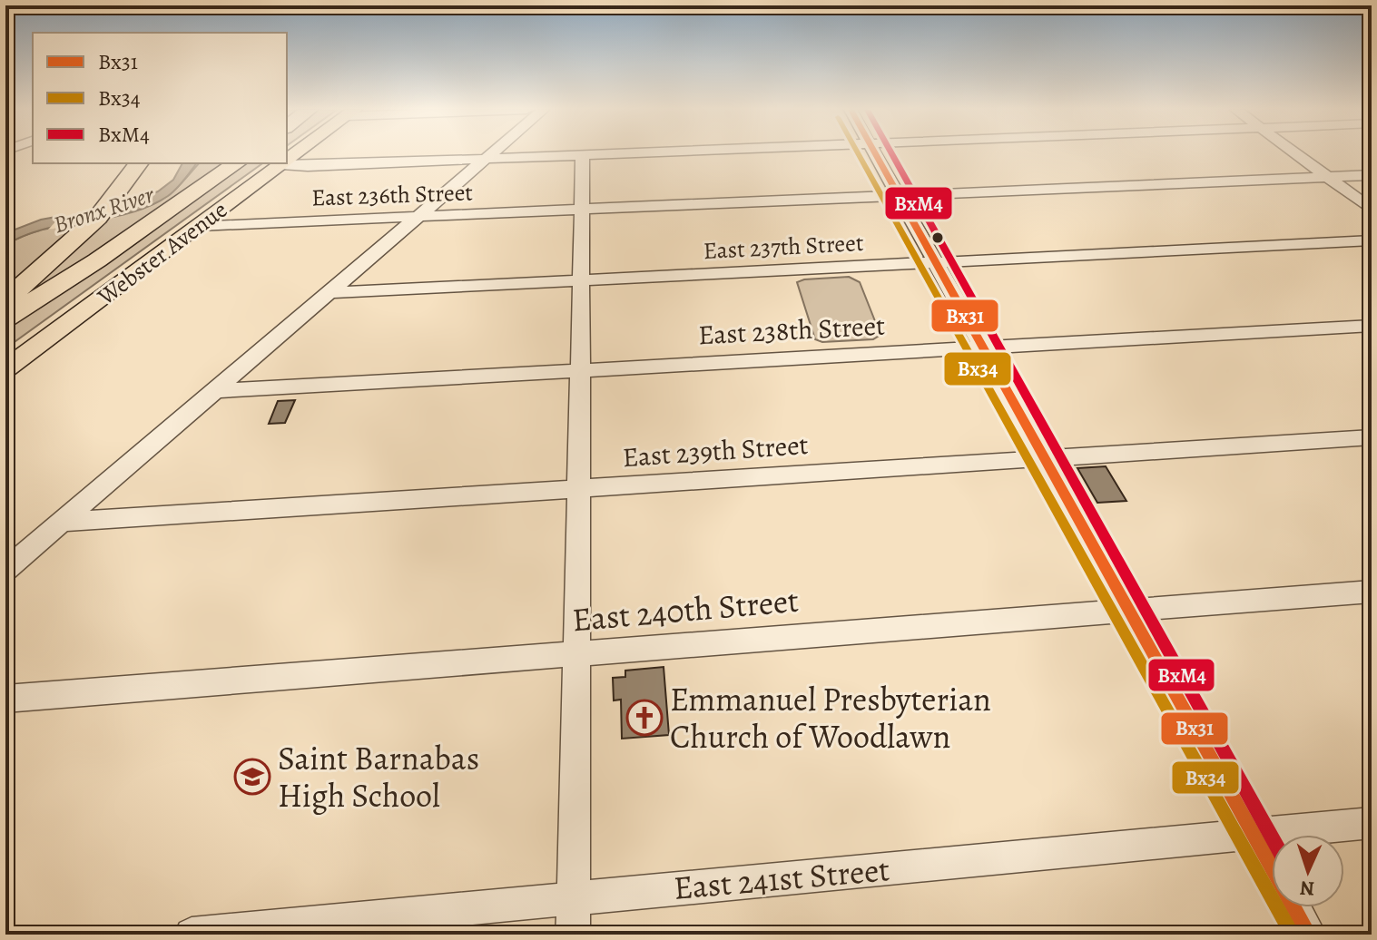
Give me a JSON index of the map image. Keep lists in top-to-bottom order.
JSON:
{
  "streets": {
    "main road": ["Webster Avenue"],
    "street": [
      "East 236th Street",
      "East 237th Street",
      "East 238th Street",
      "East 239th Street",
      "East 240th Street",
      "East 241st Street"
    ]
  },
  "crossings": [
    ["East 236th Street", "Webster Avenue"]
  ],
  "water": ["Bronx River"],
  "places": {
    "church": ["Emmanuel Presbyterian Church of Woodlawn"],
    "school or university": ["Saint Barnabas High School"]
  },
  "lines": ["transit line Bx31", "transit line Bx34", "transit line BxM4"],
  "legend": ["Bx31", "Bx34", "BxM4"],
  "north": "bottom"
}
